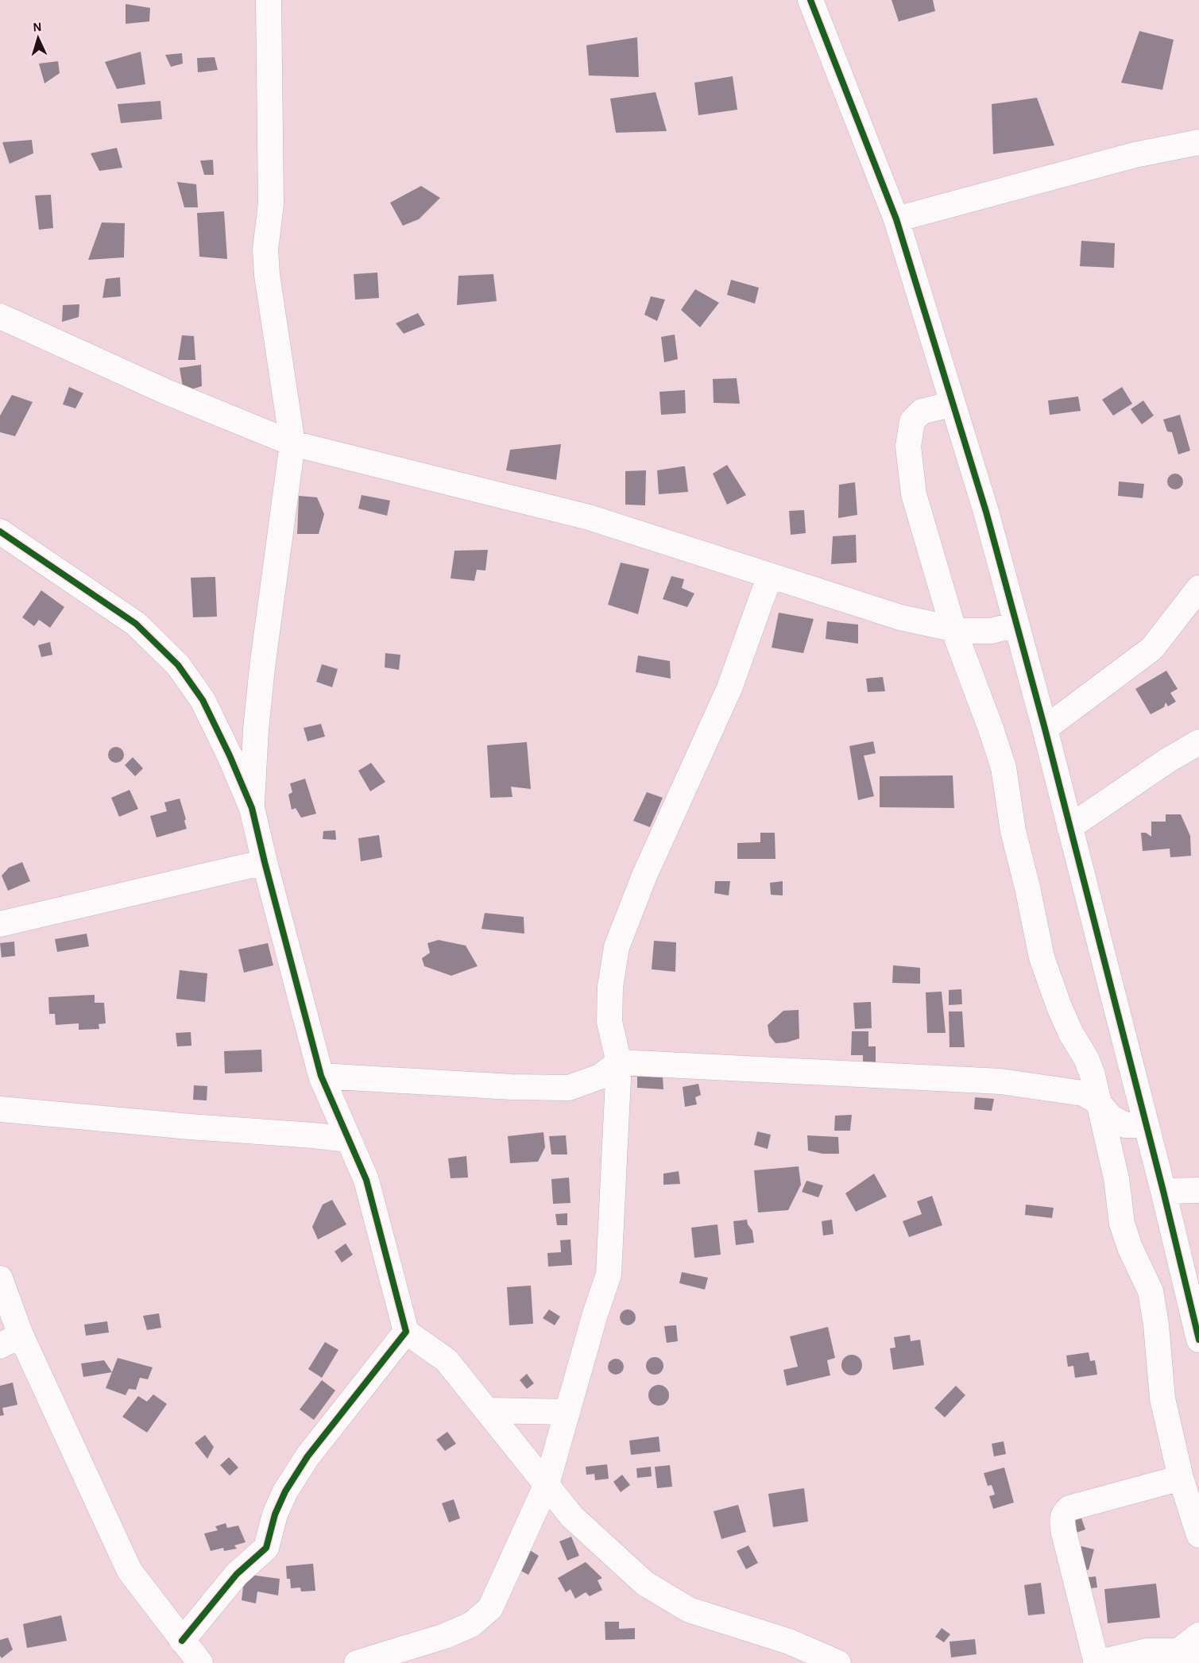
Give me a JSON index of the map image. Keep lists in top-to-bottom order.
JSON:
{
  "north": "top"
}
